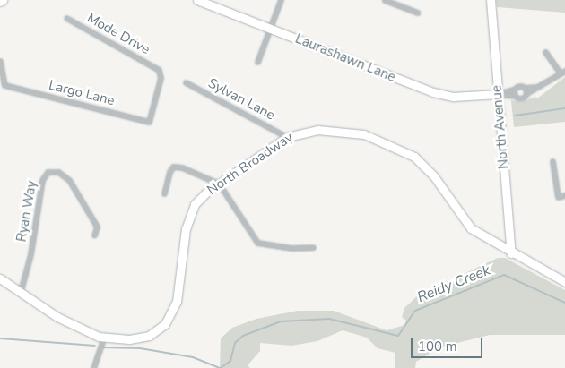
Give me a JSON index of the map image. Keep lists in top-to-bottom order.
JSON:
{
  "streets": {
    "street": [
      "Mode Drive",
      "Laurashawn Lane",
      "Largo Lane",
      "Sylvan Lane",
      "North Avenue",
      "North Broadway",
      "Ryan Way"
    ]
  },
  "crossings": [
    ["Mode Drive", "Largo Lane"],
    ["Laurashawn Lane", "North Avenue"],
    ["Sylvan Lane", "North Broadway"],
    ["North Avenue", "North Broadway"],
    ["North Broadway", "Ryan Way"]
  ],
  "water": ["Reidy Creek"],
  "scale_bar": "100 m"
}
